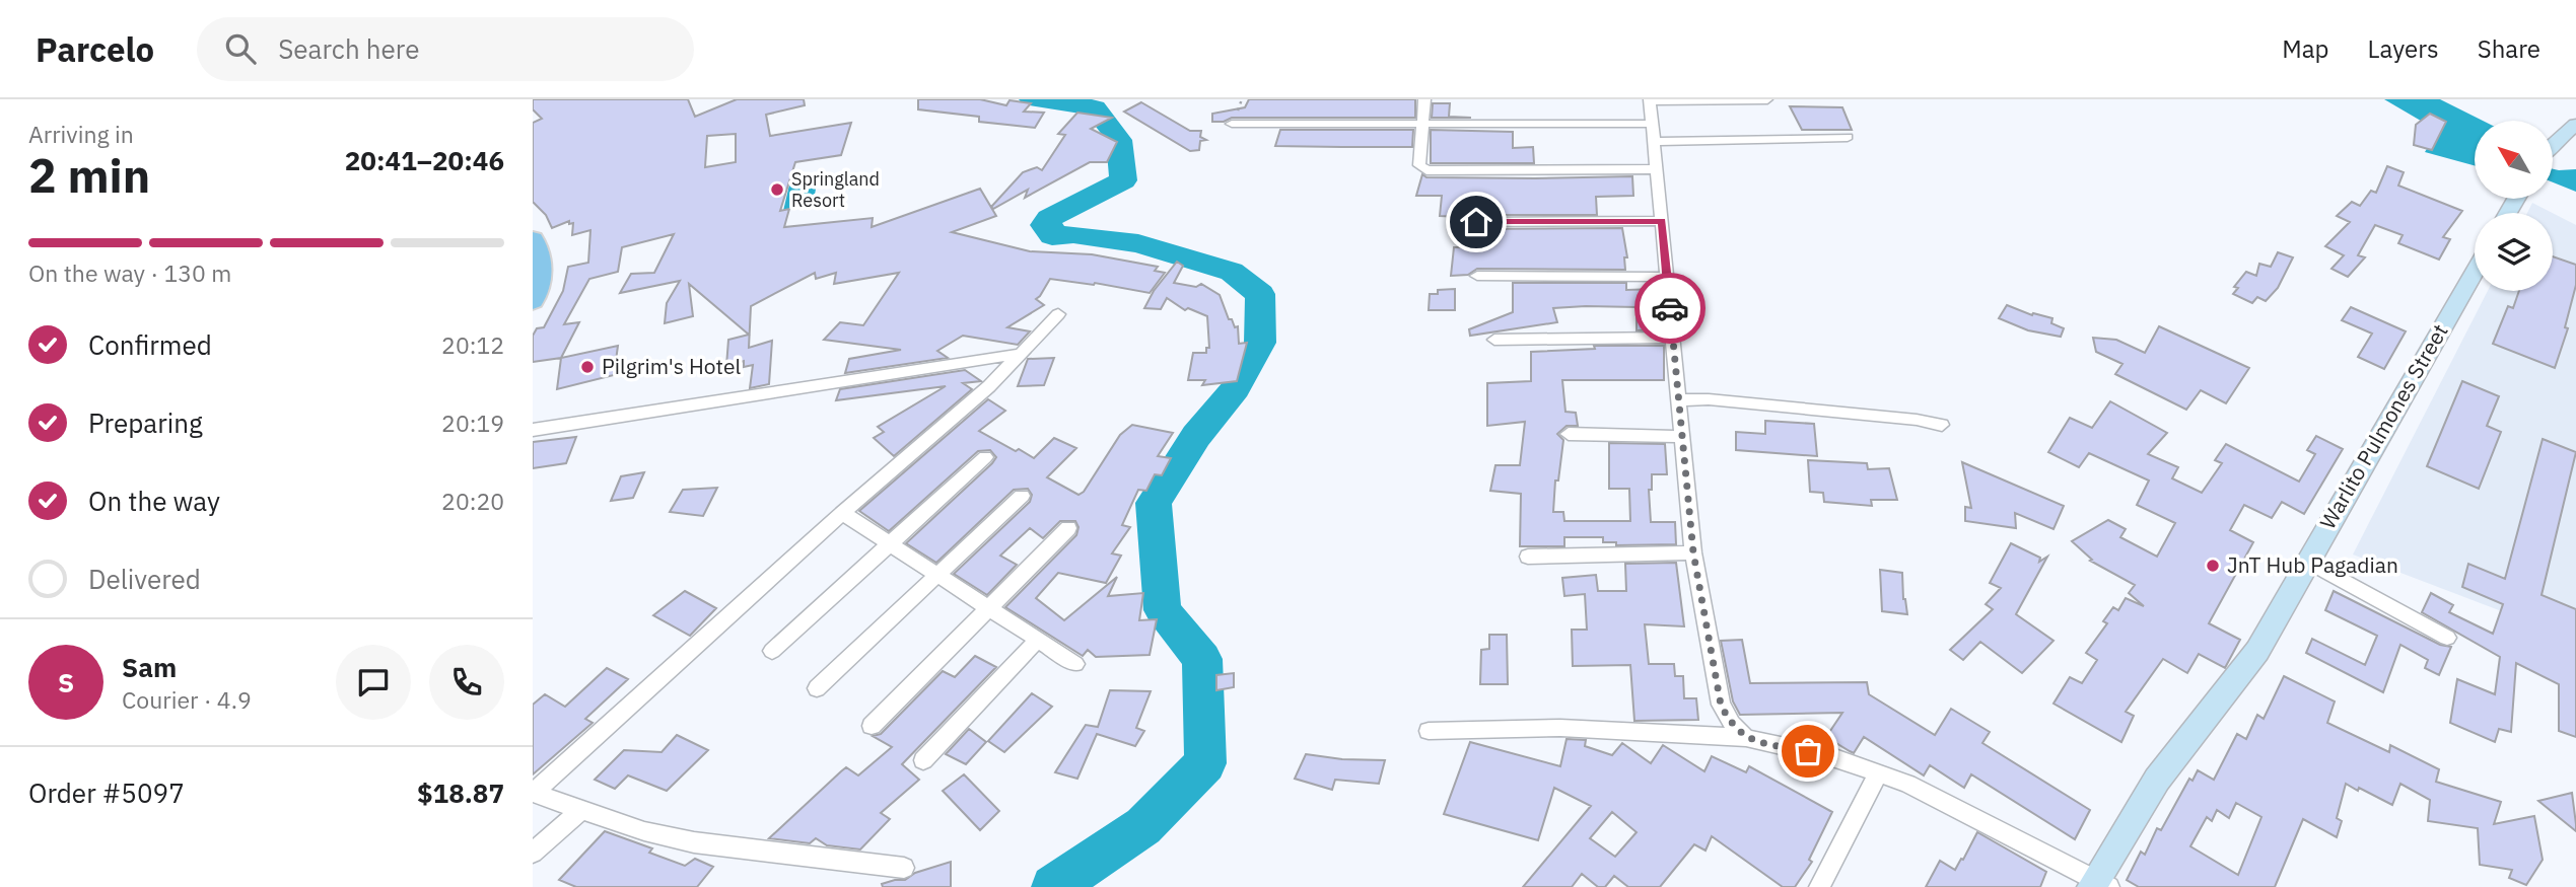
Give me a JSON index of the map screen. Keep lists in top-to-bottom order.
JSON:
{
  "streets": {
    "street": ["Warlito Pulmones Street"]
  },
  "places": ["Springland Resort", "Pilgrim's Hotel", "JnT Hub Pagadian"],
  "north": "top left",
  "page": {
    "header": "Parcelo",
    "search": "Search here",
    "nav": ["Map", "Layers", "Share"],
    "heading": ["2 min", "Arriving in", "20:41–20:46"],
    "panel": [
      "Sam",
      "Courier · 4.9",
      "Order #5097",
      "$18.87"
    ],
    "bar": "On the way · 130 m",
    "list": [
      ["Confirmed", "20:12"],
      ["Preparing", "20:19"],
      ["On the way", "20:20"],
      "Delivered"
    ],
    "round": "S"
  }
}
